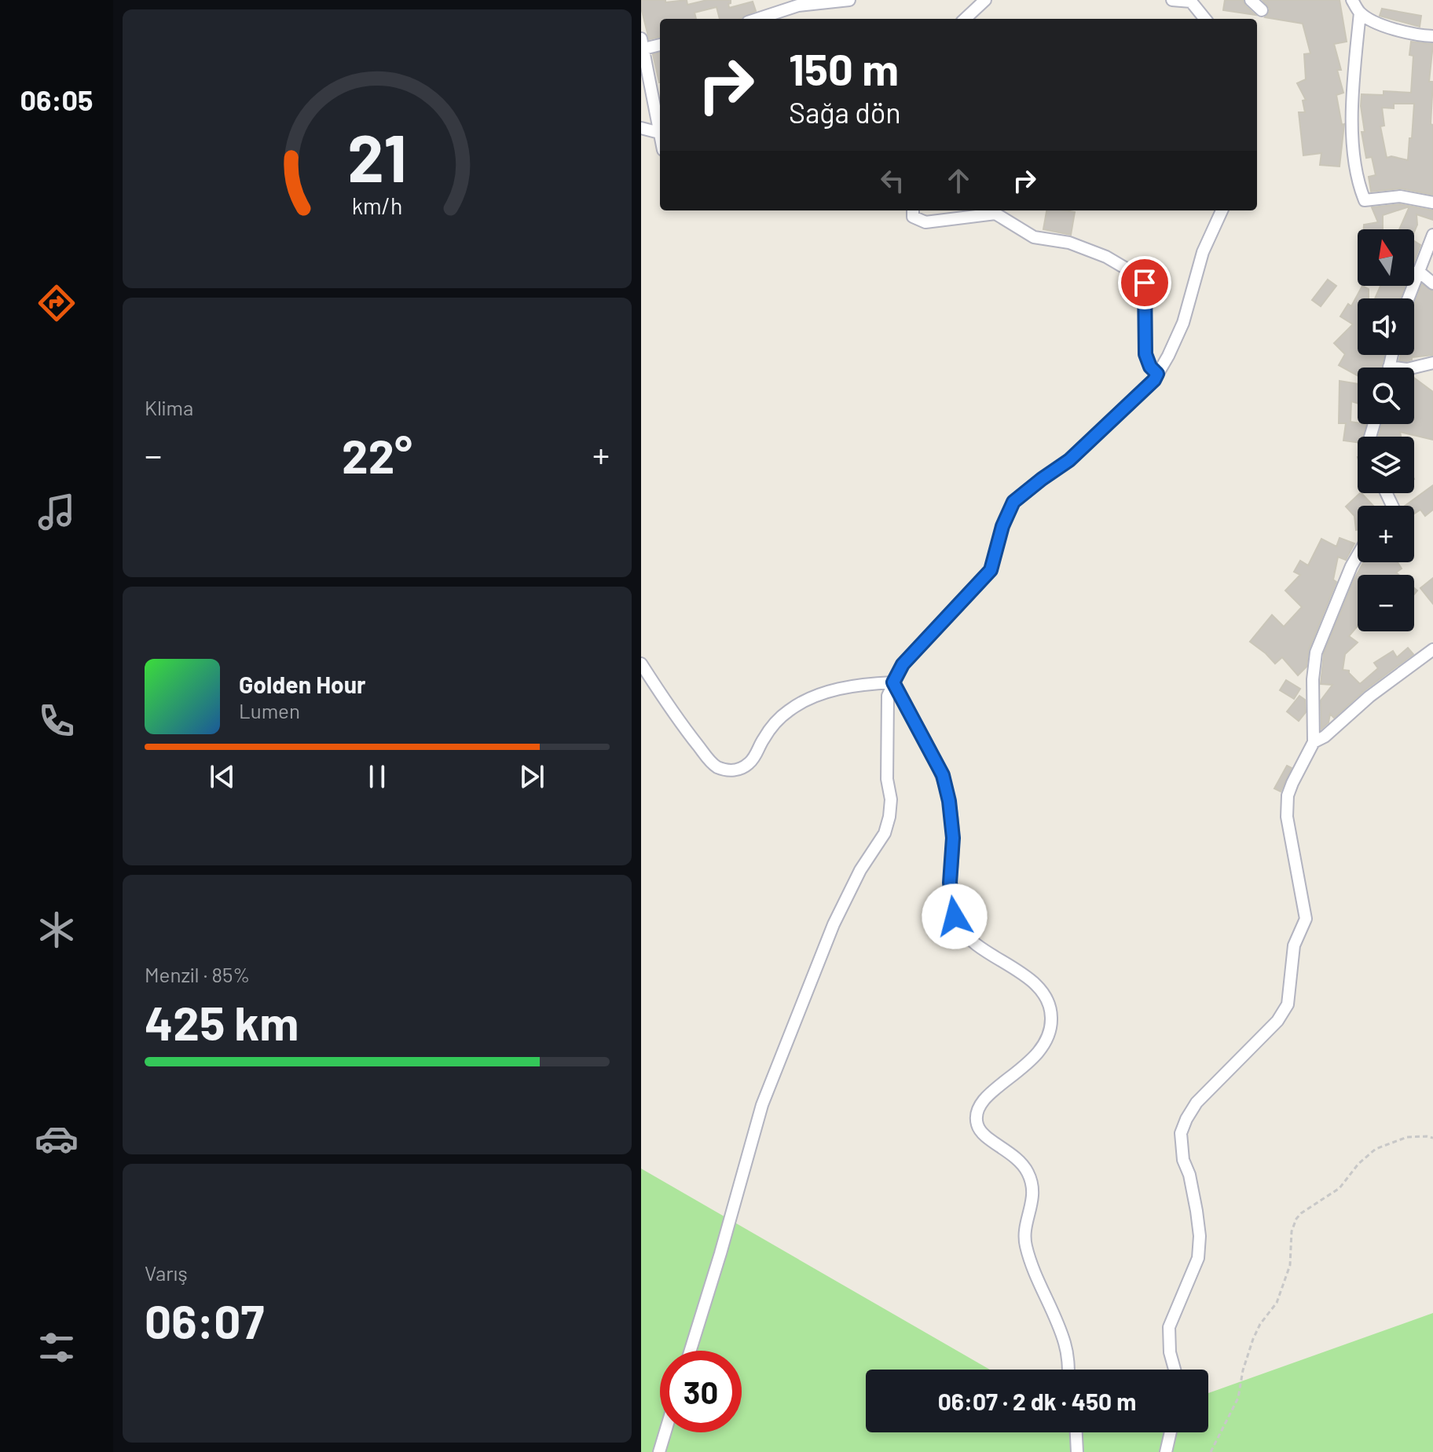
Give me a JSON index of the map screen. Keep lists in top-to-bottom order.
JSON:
{
  "north": "top",
  "page": {
    "tabs": "06:05",
    "turn": ["150 m", "Sağa dön"],
    "map_buttons": ["+", "−"],
    "tile": [
      "Klima",
      ["Menzil · 85%", "425 km"],
      ["Varış", "06:07"]
    ],
    "heat": ["−", "22°", "+"],
    "song": ["Golden Hour", "Lumen"],
    "limit": "30",
    "trip": "06:07 · 2 dk · 450 m",
    "gauge": ["21", "km/h"]
  }
}
